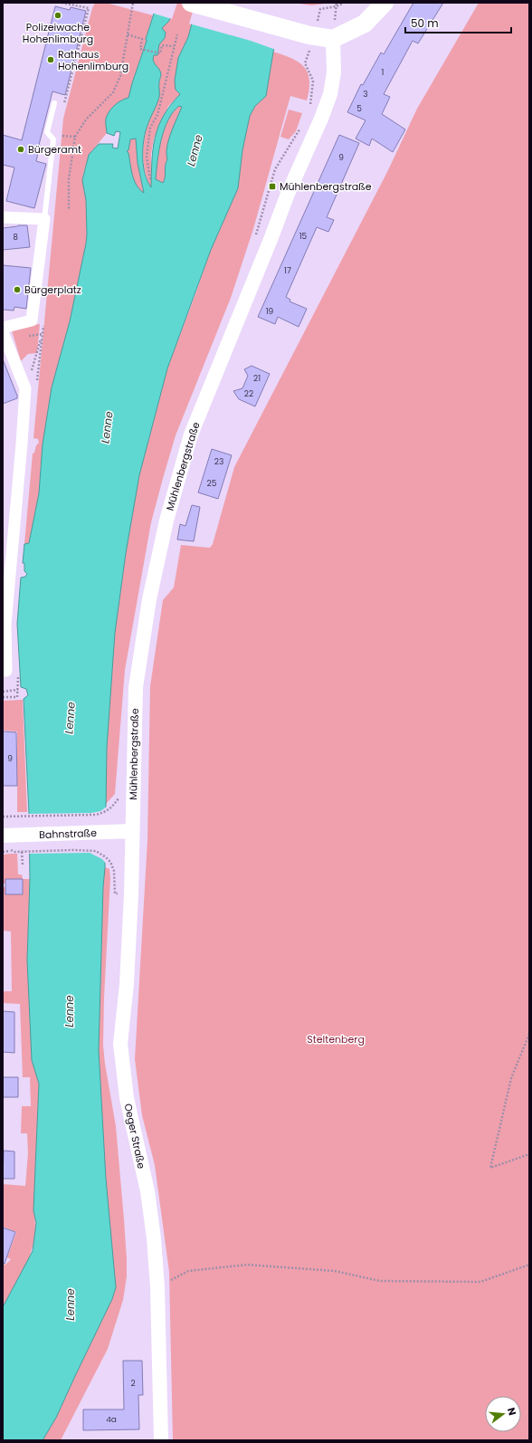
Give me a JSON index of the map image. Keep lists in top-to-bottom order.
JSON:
{
  "streets": {
    "street": ["Mühlenbergstraße", "Bahnstraße", "Oeger Straße"]
  },
  "crossings": [
    ["Mühlenbergstraße", "Bahnstraße"],
    ["Mühlenbergstraße", "Oeger Straße"],
    ["Bahnstraße", "Oeger Straße"]
  ],
  "water": ["Lenne"],
  "parks": ["Steltenberg"],
  "places": {
    "other": [
      "Polizeiwache Hohenlimburg",
      "Rathaus Hohenlimburg",
      "Bürgeramt",
      "Bürgerplatz"
    ],
    "transit": ["Mühlenbergstraße"]
  },
  "house_numbers": [
    "1",
    "3",
    "5",
    "9",
    "15",
    "8",
    "17",
    "19",
    "21",
    "22",
    "23",
    "25",
    "9",
    "2",
    "4a"
  ],
  "scale_bar": "50 m",
  "north": "right"
}
